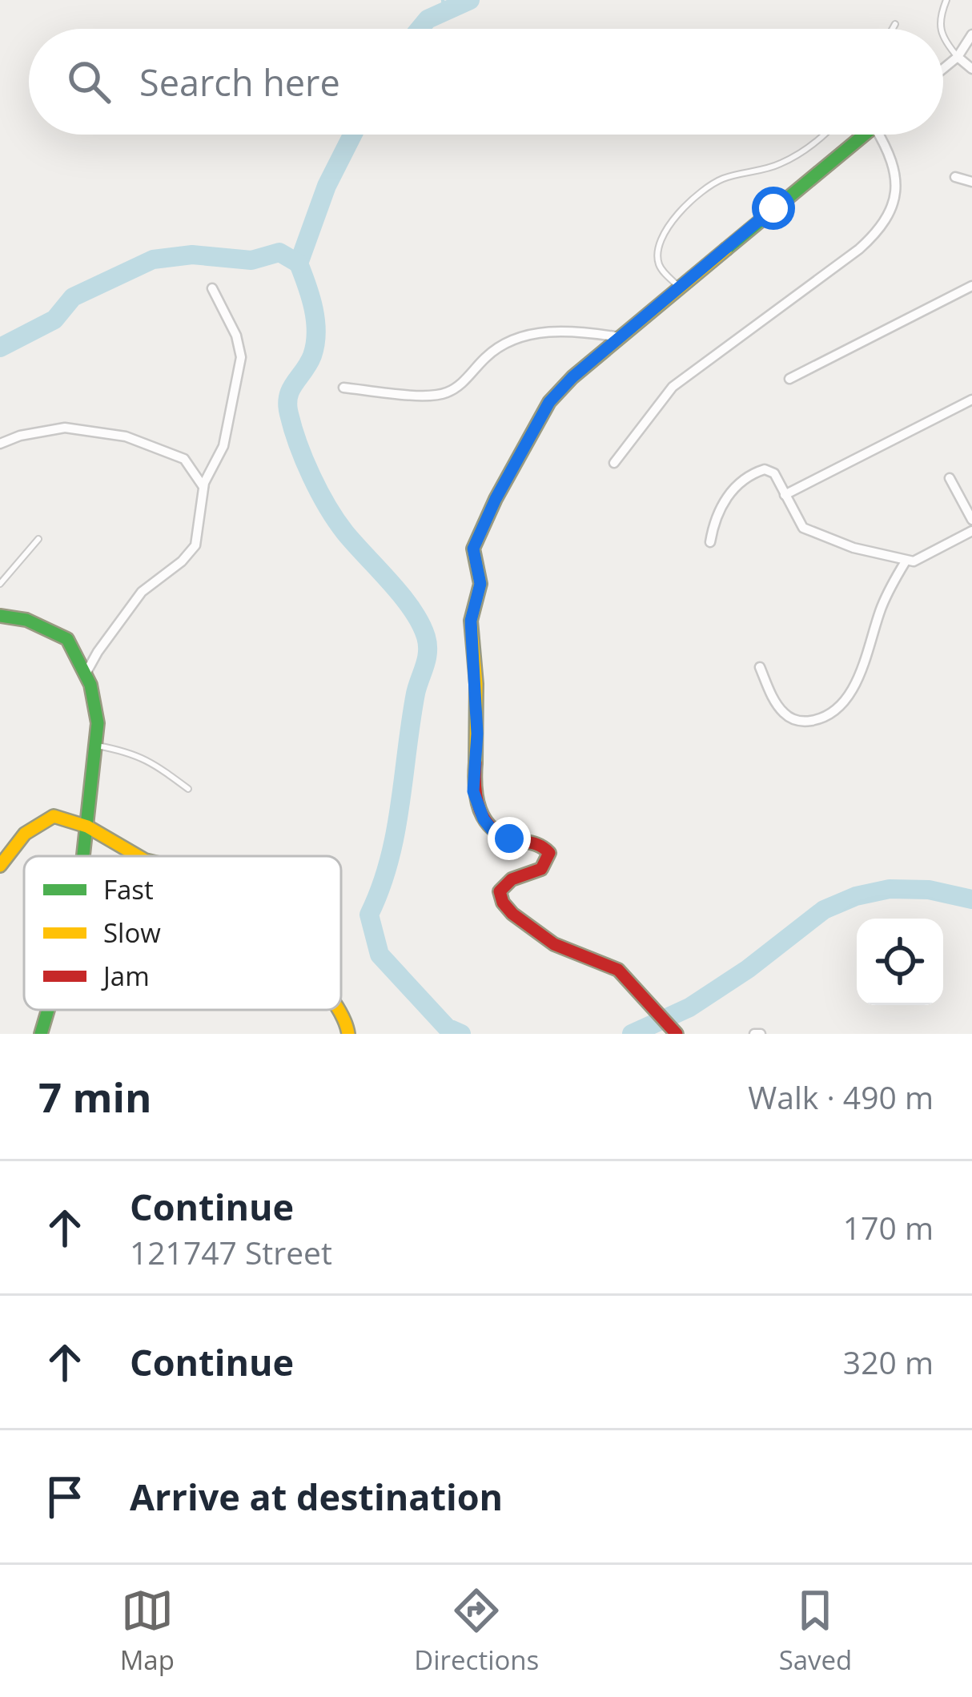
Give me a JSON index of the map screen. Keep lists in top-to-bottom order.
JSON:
{
  "legend": ["Fast", "Slow", "Jam"],
  "page": {
    "search": "Search here",
    "heading": ["7 min", "Walk · 490 m"],
    "list": [
      ["Continue", "121747 Street", "170 m"],
      ["Continue", "320 m"],
      "Arrive at destination"
    ],
    "nav": ["Map", "Directions", "Saved"]
  }
}
